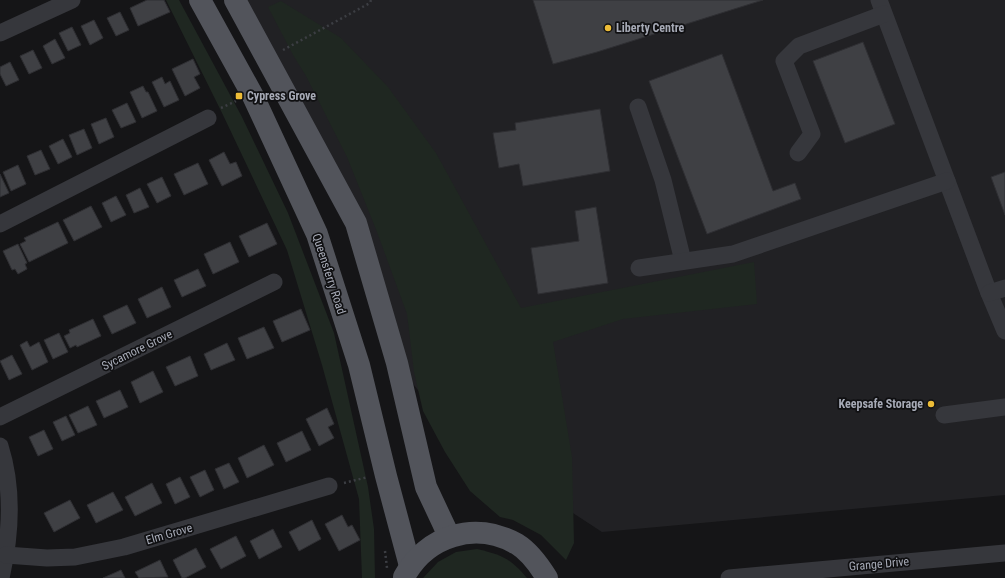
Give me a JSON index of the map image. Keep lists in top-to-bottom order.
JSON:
{
  "streets": {
    "main road": ["Queensferry Road"],
    "street": ["Sycamore Grove", "Elm Grove", "Grange Drive"]
  },
  "places": {
    "other": ["Liberty Centre", "Keepsafe Storage"],
    "transit": ["Cypress Grove"]
  }
}
